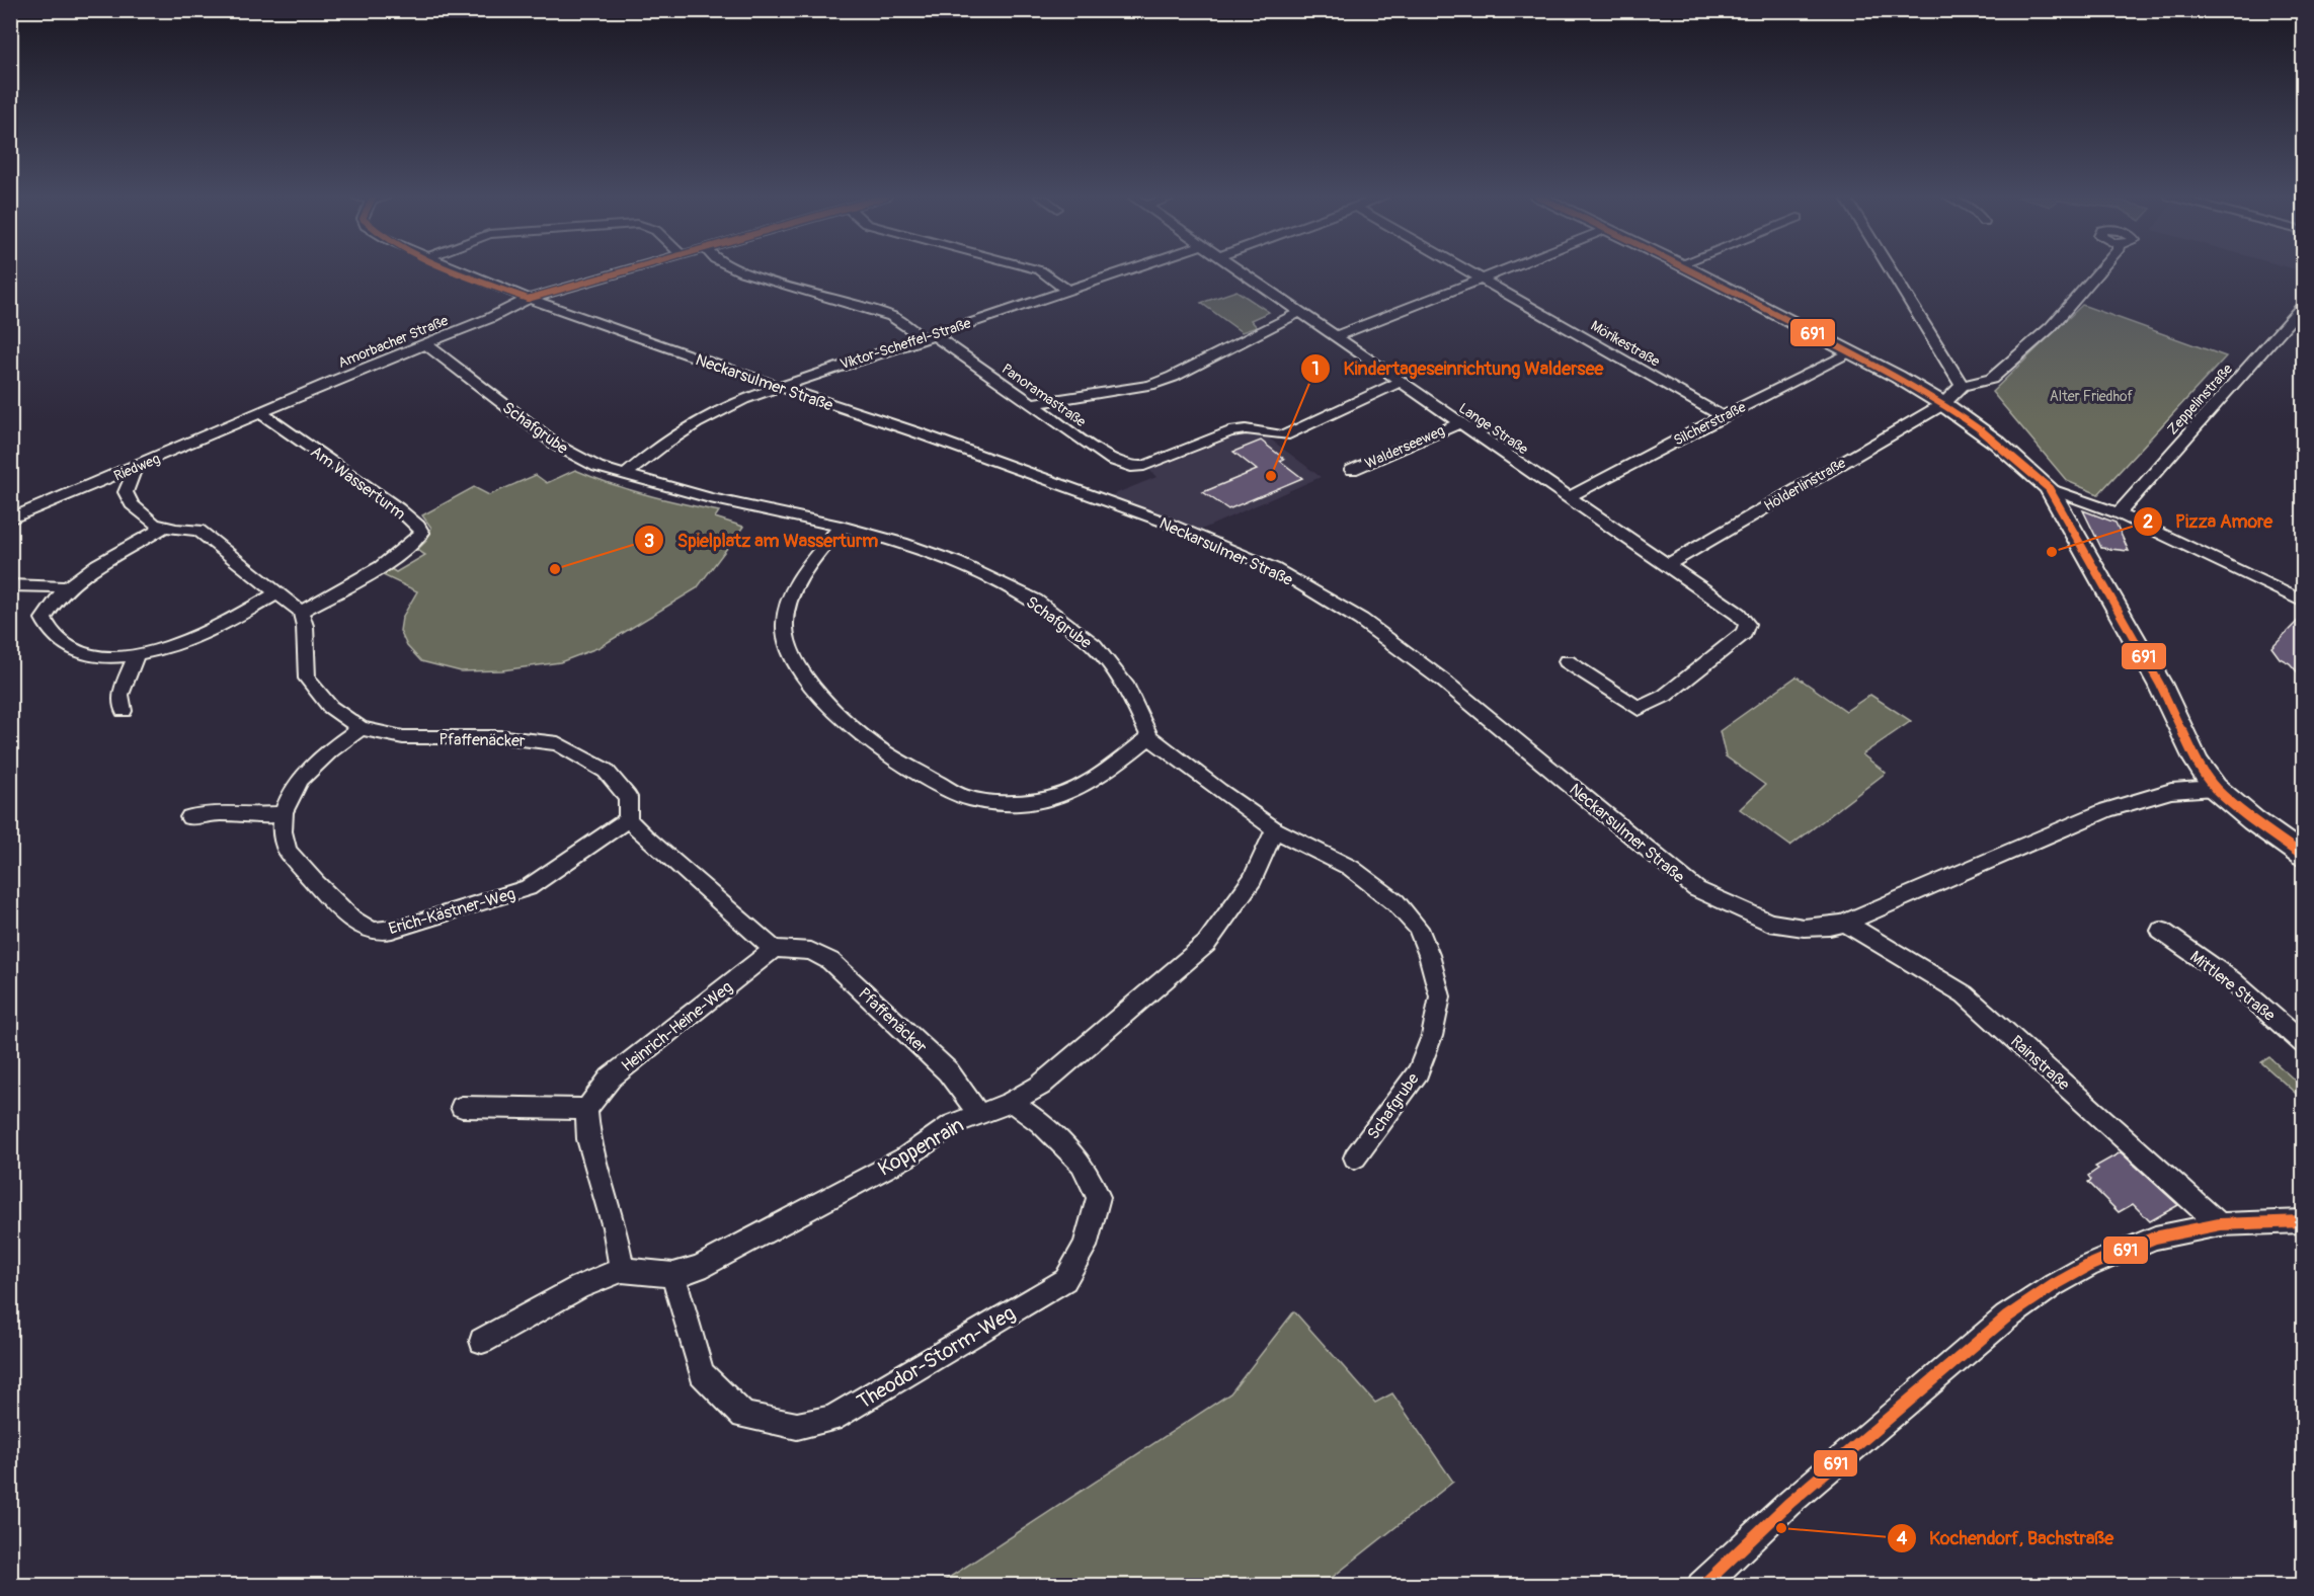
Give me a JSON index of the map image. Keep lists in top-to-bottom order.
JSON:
{
  "streets": {
    "street": [
      "Amorbacher Straße",
      "Viktor-Scheffel-Straße",
      "Mörikestraße",
      "Neckarsulmer Straße",
      "Panoramastraße",
      "Zeppelinstraße",
      "Silcherstraße",
      "Schafgrube",
      "Lange Straße",
      "Walderseeweg",
      "Riedweg",
      "Am Wasserturm",
      "Hölderlinstraße",
      "Pfaffenäcker",
      "Erich-Kästner-Weg",
      "Mittlere Straße",
      "Heinrich-Heine-Weg",
      "Rainstraße",
      "Koppenrain",
      "Theodor-Storm-Weg"
    ]
  },
  "crossings": [
    ["Amorbacher Straße", "Neckarsulmer Straße"],
    ["Amorbacher Straße", "Schafgrube"],
    ["Amorbacher Straße", "Riedweg"],
    ["Amorbacher Straße", "Am Wasserturm"],
    ["Viktor-Scheffel-Straße", "Neckarsulmer Straße"],
    ["Viktor-Scheffel-Straße", "Panoramastraße"],
    ["Viktor-Scheffel-Straße", "Schafgrube"],
    ["Mörikestraße", "Silcherstraße"],
    ["Neckarsulmer Straße", "Rainstraße"],
    ["Panoramastraße", "Lange Straße"],
    ["Silcherstraße", "Lange Straße"],
    ["Schafgrube", "Koppenrain"],
    ["Lange Straße", "Walderseeweg"],
    ["Lange Straße", "Hölderlinstraße"],
    ["Riedweg", "Am Wasserturm"],
    ["Am Wasserturm", "Pfaffenäcker"],
    ["Pfaffenäcker", "Erich-Kästner-Weg"],
    ["Pfaffenäcker", "Heinrich-Heine-Weg"],
    ["Pfaffenäcker", "Koppenrain"],
    ["Koppenrain", "Theodor-Storm-Weg"]
  ],
  "parks": ["Alter Friedhof"],
  "places": [
    "Kindertageseinrichtung Waldersee",
    "Pizza Amore",
    "Spielplatz am Wasserturm",
    "Kochendorf, Bachstraße"
  ],
  "lines": ["transit line 691"]
}
